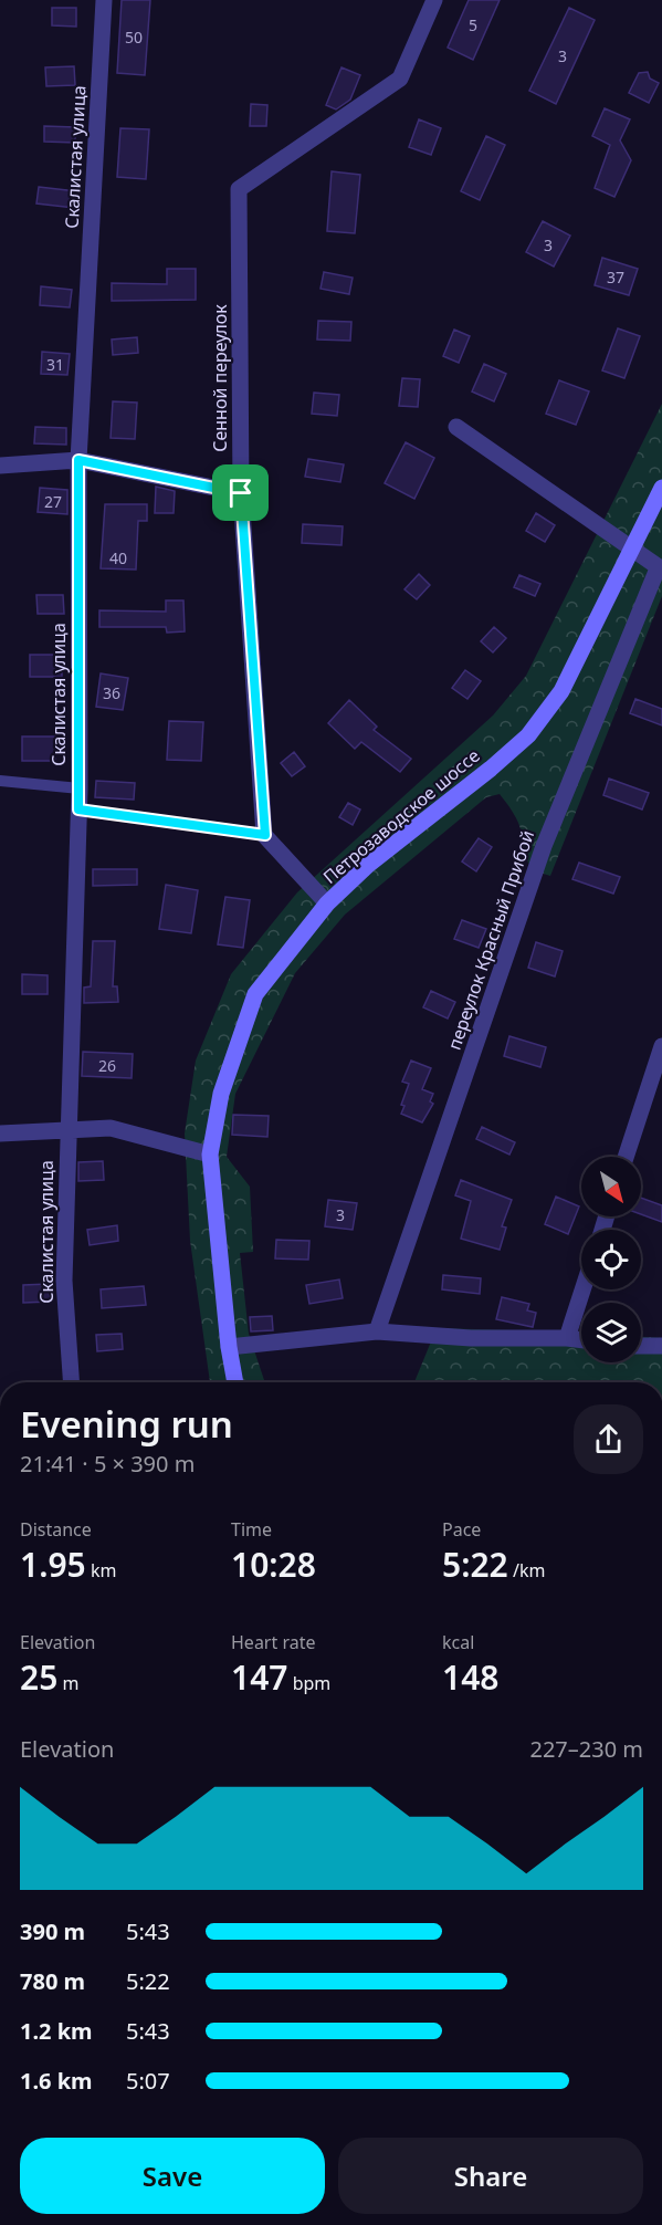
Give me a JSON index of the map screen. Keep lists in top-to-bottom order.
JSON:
{
  "streets": {
    "main road": ["Петрозаводское шоссе"],
    "street": ["Скалистая улица", "Сенной переулок", "переулок Красный Прибой"]
  },
  "house_numbers": [
    "5",
    "50",
    "3",
    "3",
    "37",
    "31",
    "27",
    "40",
    "36",
    "26",
    "3"
  ],
  "north": "bottom right",
  "page": {
    "heading": ["Evening run", "21:41 · 5 × 390 m"],
    "stats": [
      ["Distance", "1.95 km"],
      ["Time", "10:28"],
      ["Pace", "5:22 /km"],
      ["Elevation", "25 m"],
      ["Heart rate", "147 bpm"],
      ["kcal", "148"]
    ],
    "chart": ["Elevation", "227–230 m"],
    "list": [
      {
        "name": "390 m",
        "note": "5:43"
      },
      {
        "name": "780 m",
        "note": "5:22"
      },
      {
        "name": "1.2 km",
        "note": "5:43"
      },
      {
        "name": "1.6 km",
        "note": "5:07"
      }
    ],
    "buttons": ["Save", "Share"]
  }
}
